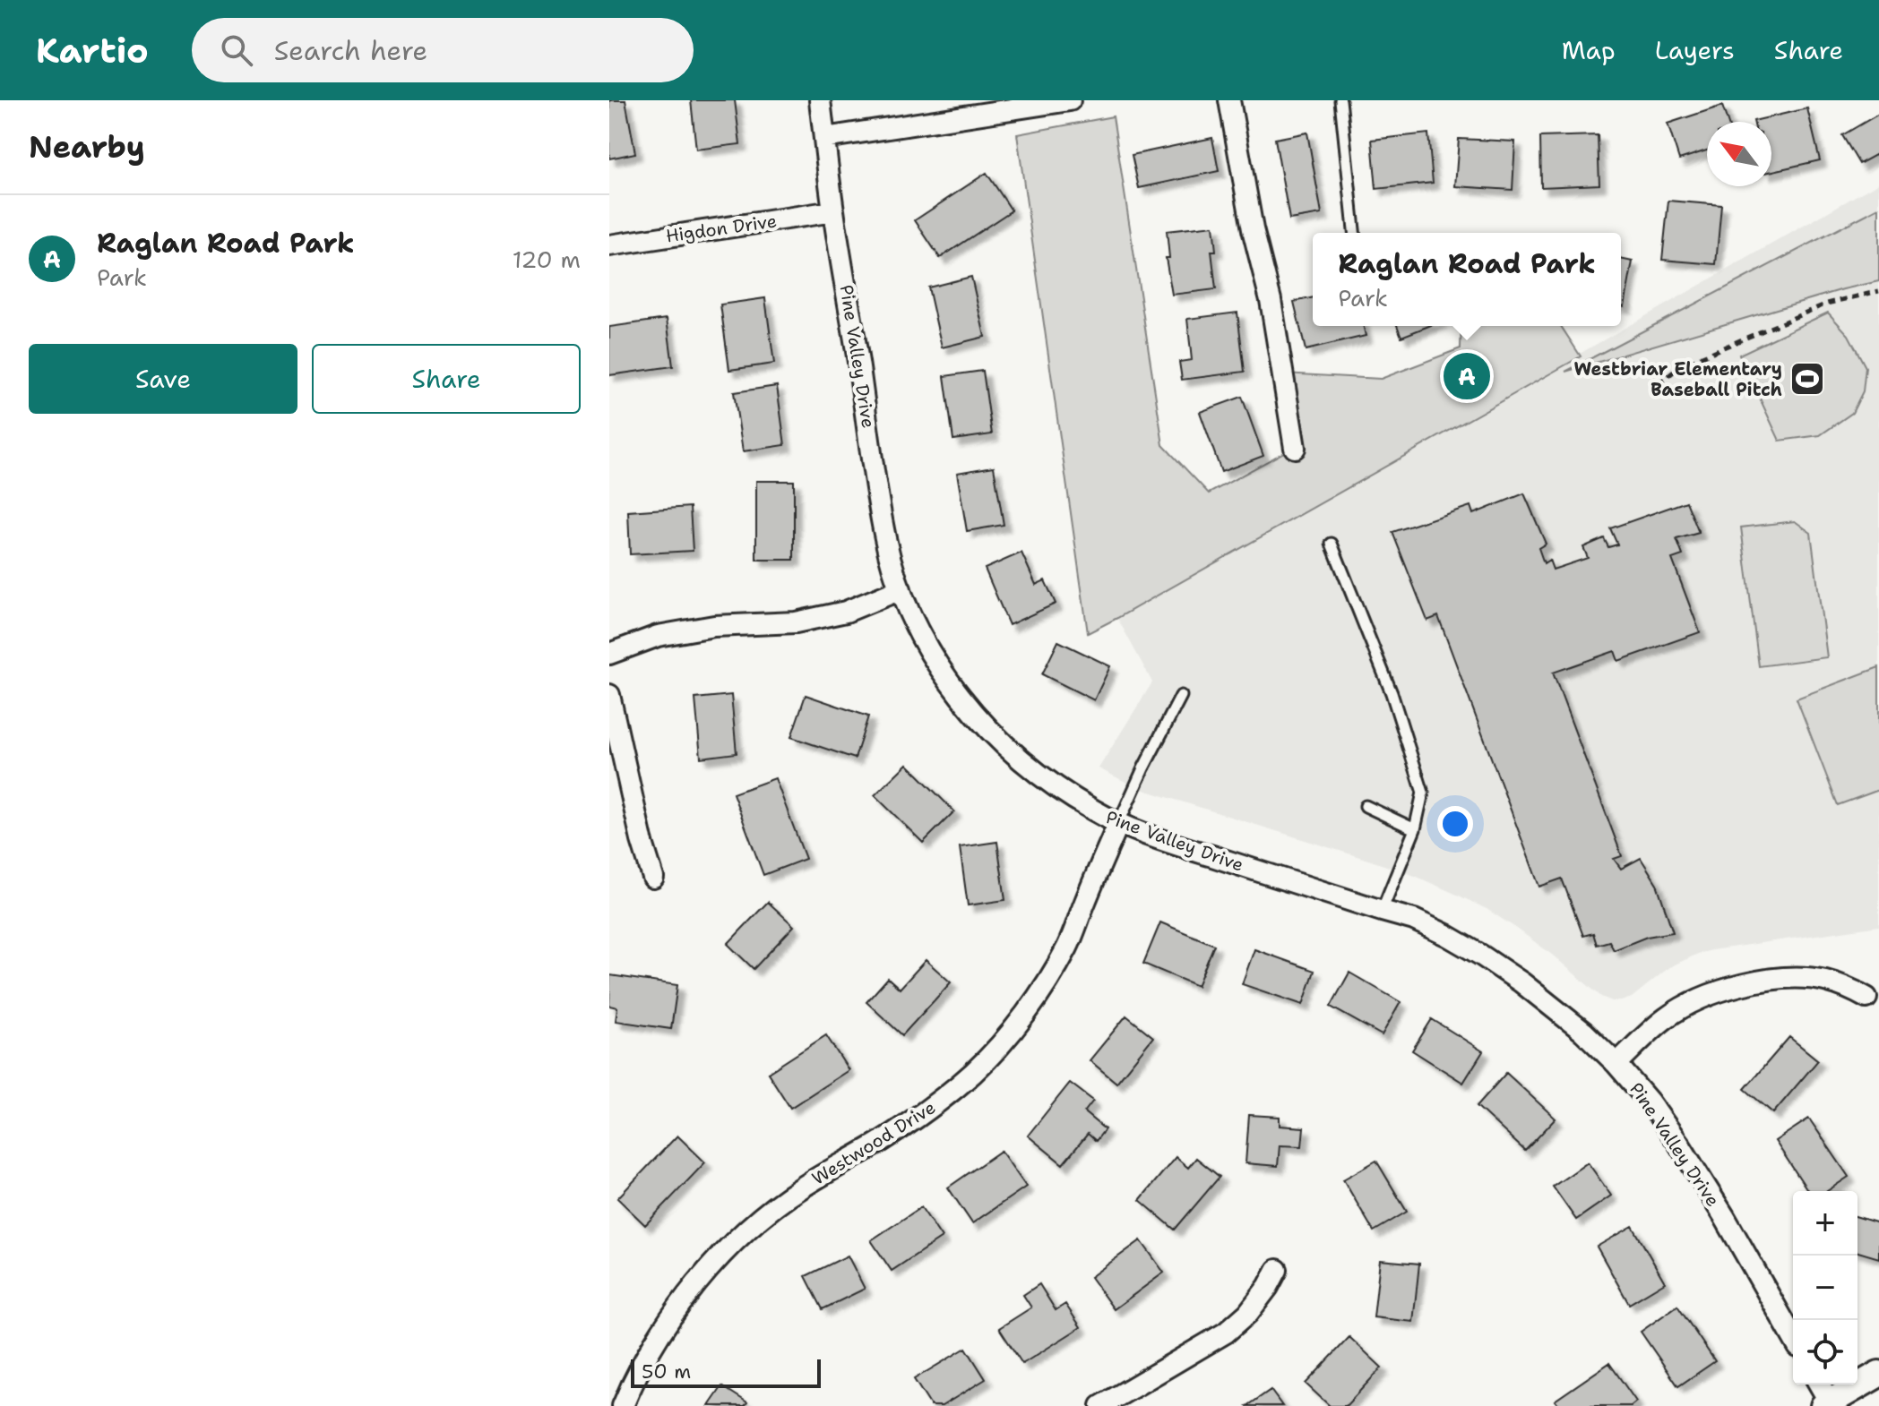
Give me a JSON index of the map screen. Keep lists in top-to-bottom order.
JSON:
{
  "streets": {
    "street": ["Higdon Drive", "Pine Valley Drive", "Westwood Drive"]
  },
  "crossings": [
    ["Higdon Drive", "Pine Valley Drive"],
    ["Pine Valley Drive", "Westwood Drive"]
  ],
  "places": {
    "sports": ["Westbriar Elementary Baseball Pitch"]
  },
  "scale_bar": "50 m",
  "north": "top left",
  "page": {
    "header": "Kartio",
    "search": "Search here",
    "nav": ["Map", "Layers", "Share"],
    "heading": "Nearby",
    "list": [
      {
        "mark": "A",
        "name": "Raglan Road Park",
        "note": "Park",
        "value": "120 m"
      }
    ],
    "popup": ["Raglan Road Park", "Park"],
    "buttons": ["Save", "Share"],
    "pins": "A",
    "map_buttons": ["+", "−"],
    "scale": "50 m"
  }
}
